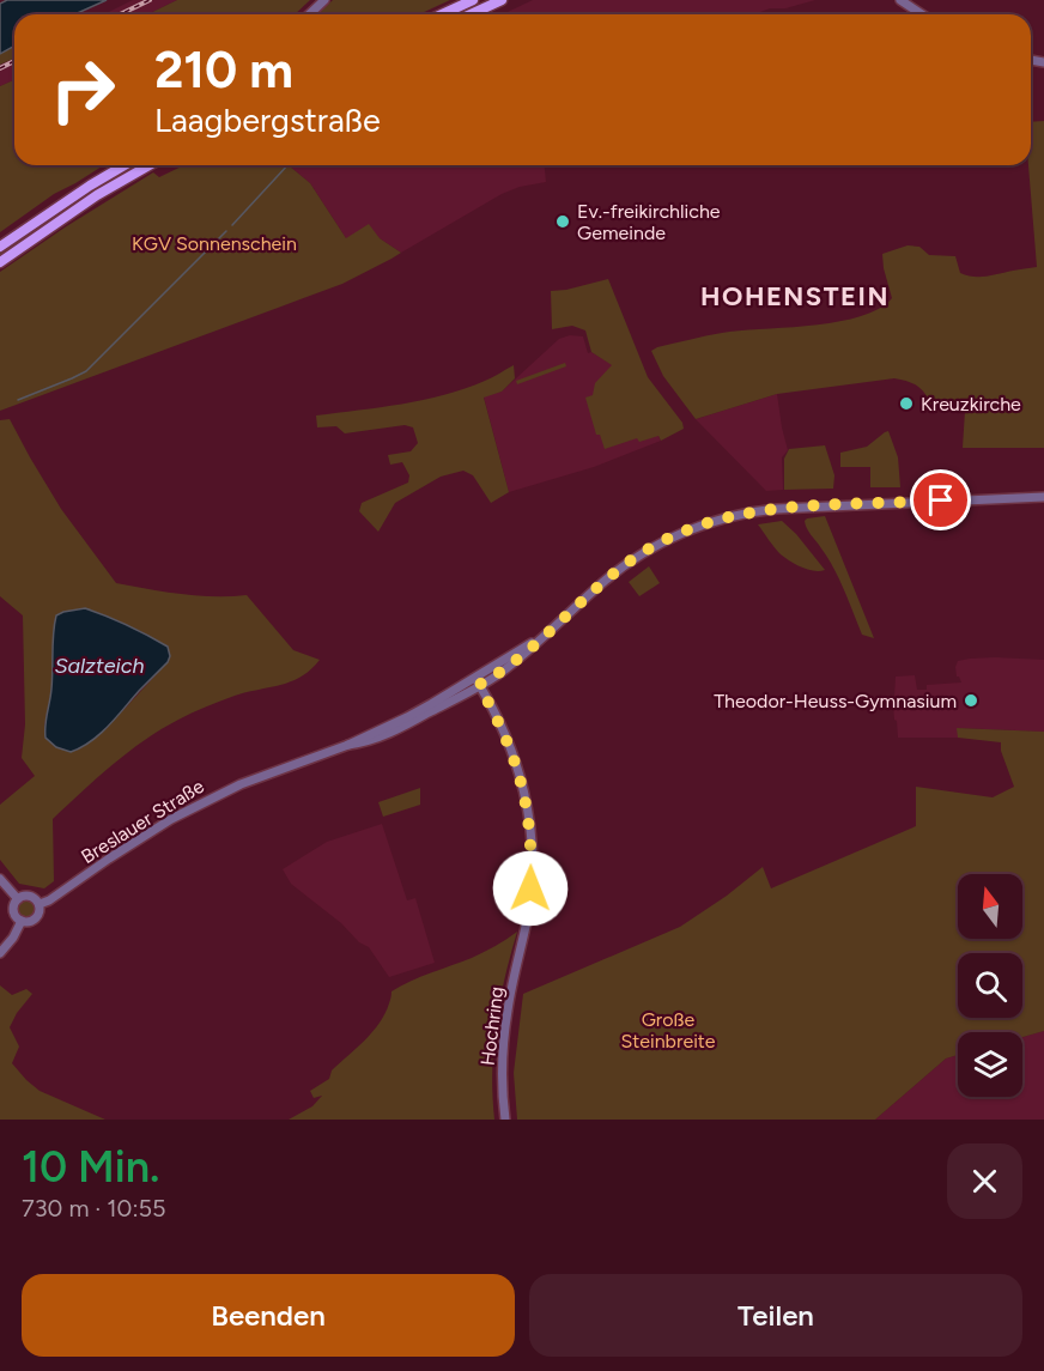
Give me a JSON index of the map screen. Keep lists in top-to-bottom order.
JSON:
{
  "streets": {
    "street": ["Breslauer Straße", "Hochring"]
  },
  "crossings": [
    ["Breslauer Straße", "Hochring"]
  ],
  "districts": ["HOHENSTEIN"],
  "water": ["Salzteich"],
  "parks": ["KGV Sonnenschein", "Große Steinbreite"],
  "places": ["Ev.-freikirchliche Gemeinde", "Kreuzkirche", "Theodor-Heuss-Gymnasium"],
  "north": "top",
  "page": {
    "turn": ["210 m", "Laagbergstraße"],
    "heading": ["10 Min.", "730 m · 10:55"],
    "buttons": ["Beenden", "Teilen"]
  }
}
